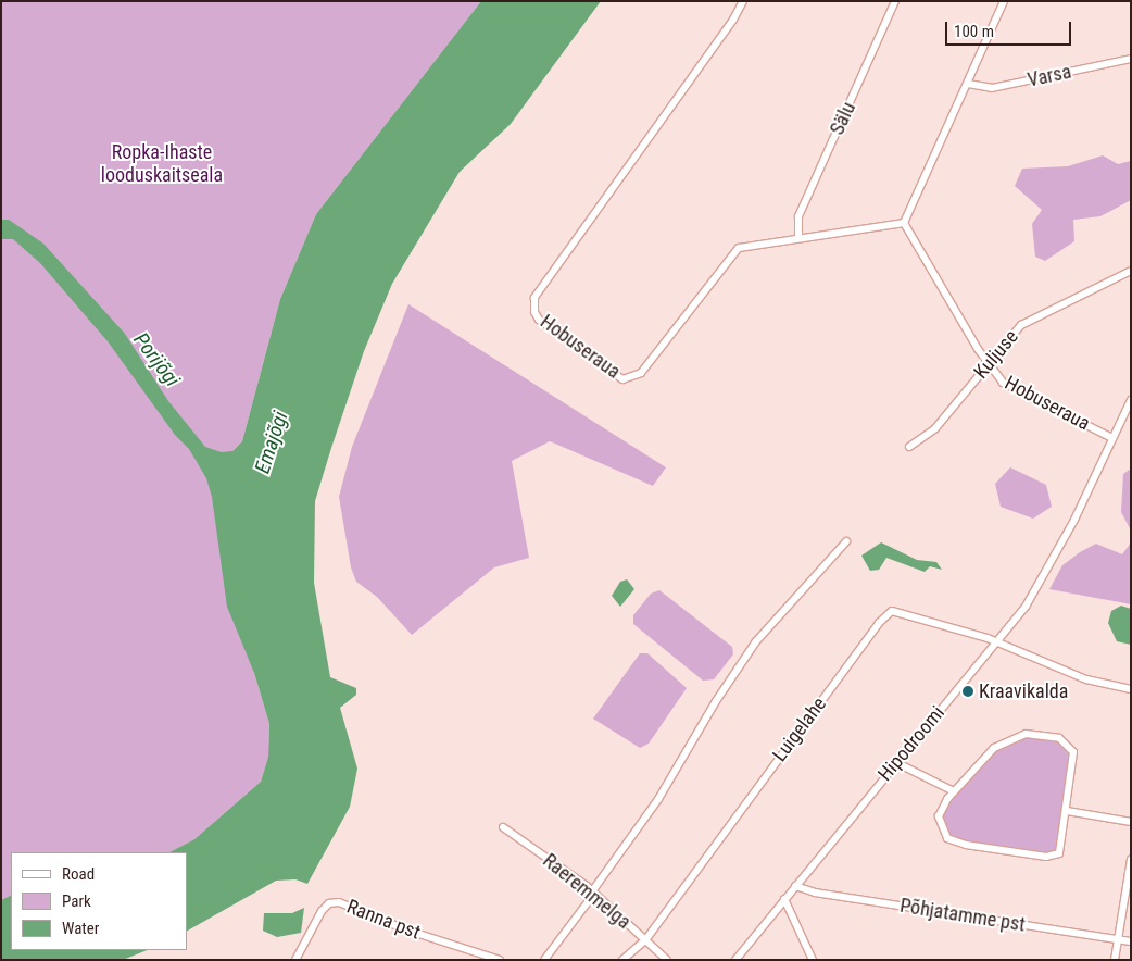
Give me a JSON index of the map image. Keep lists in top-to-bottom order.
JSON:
{
  "streets": {
    "street": [
      "Varsa",
      "Sälu",
      "Hobuseraua",
      "Kuljuse",
      "Luigelahe",
      "Hipodroomi",
      "Raeremmelga",
      "Põhjatamme pst",
      "Ranna pst"
    ]
  },
  "crossings": [
    ["Sälu", "Hobuseraua"],
    ["Hobuseraua", "Kuljuse"],
    ["Hobuseraua", "Hipodroomi"],
    ["Luigelahe", "Hipodroomi"],
    ["Luigelahe", "Raeremmelga"],
    ["Hipodroomi", "Põhjatamme pst"]
  ],
  "water": ["Porijõgi", "Emajõgi"],
  "parks": ["Ropka-Ihaste looduskaitseala"],
  "places": ["Kraavikalda"],
  "legend": ["Road", "Park", "Water"],
  "scale_bar": "100 m"
}
